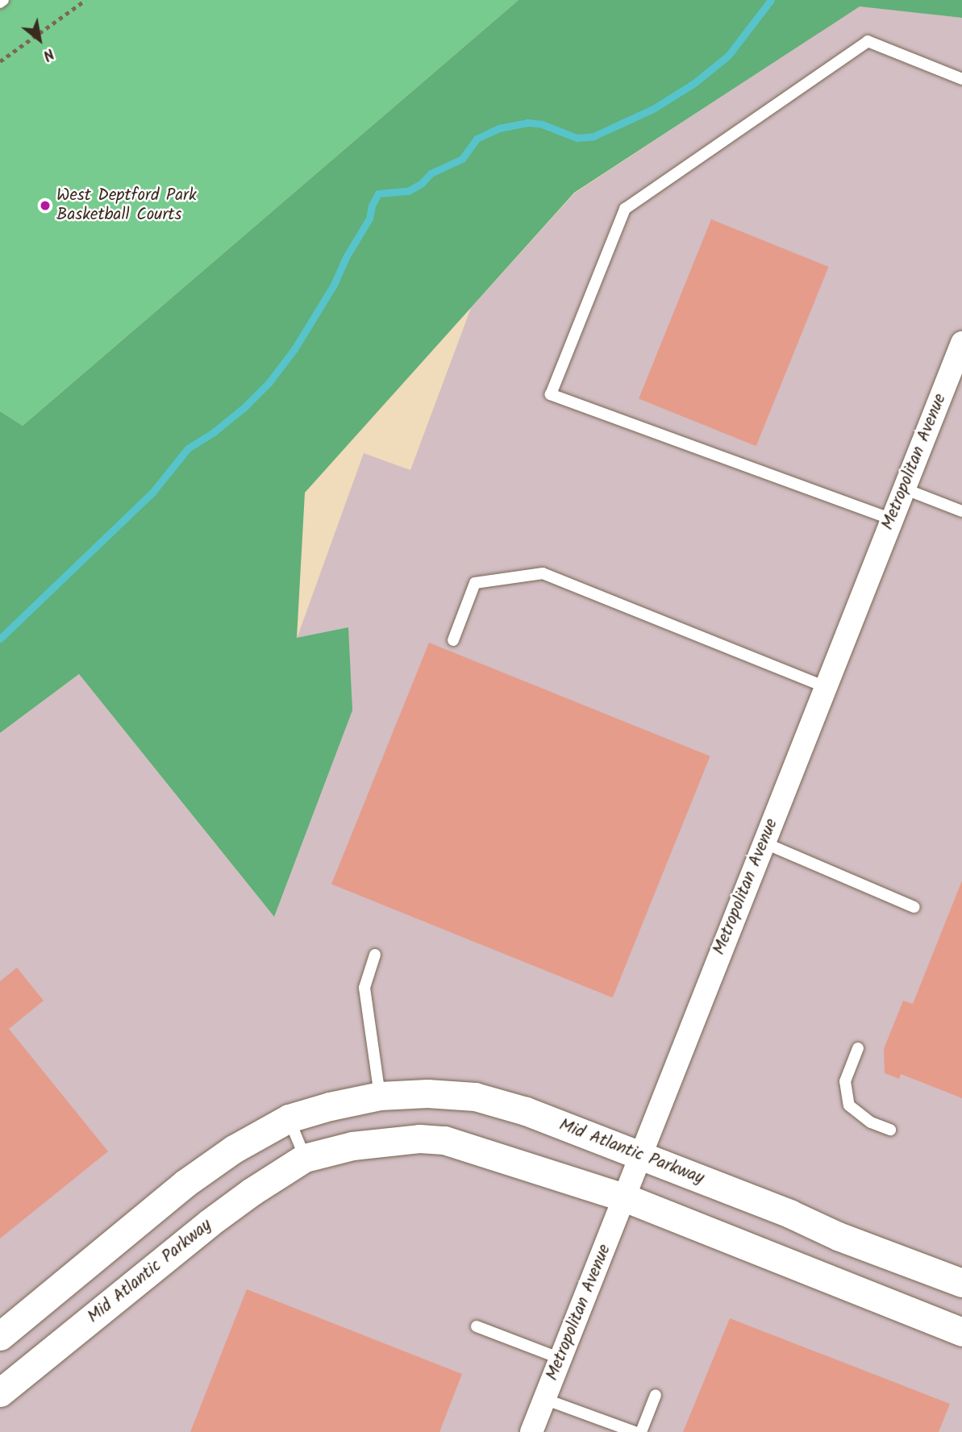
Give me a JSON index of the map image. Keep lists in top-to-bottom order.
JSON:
{
  "streets": {
    "street": ["Metropolitan Avenue", "Mid Atlantic Parkway"]
  },
  "crossings": [
    ["Metropolitan Avenue", "Mid Atlantic Parkway"]
  ],
  "places": ["West Deptford Park Basketball Courts"],
  "north": "bottom right"
}
